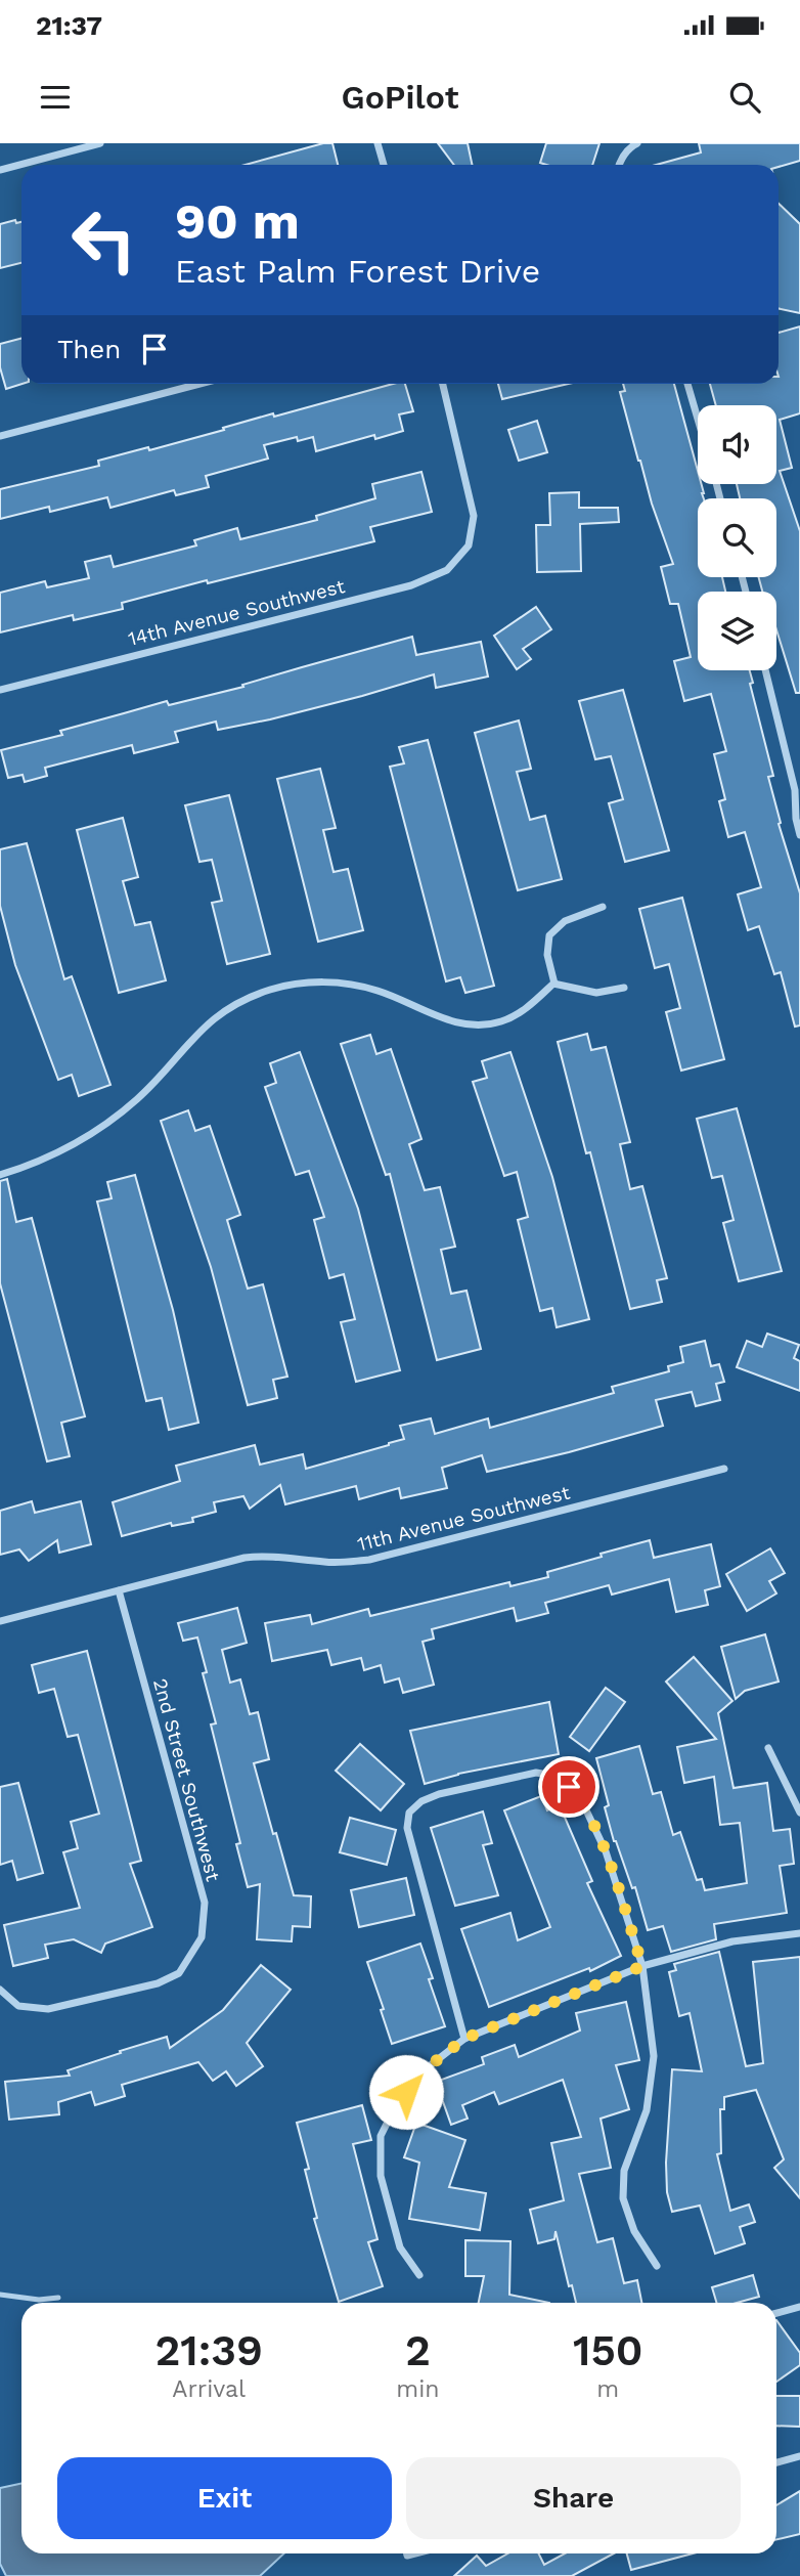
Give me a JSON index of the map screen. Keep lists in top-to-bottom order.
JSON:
{
  "streets": {
    "street": ["14th Avenue Southwest", "11th Avenue Southwest", "2nd Street Southwest"]
  },
  "crossings": [
    ["11th Avenue Southwest", "2nd Street Southwest"]
  ],
  "page": {
    "status": "21:37",
    "header": "GoPilot",
    "turn": ["90 m", "East Palm Forest Drive"],
    "then": "Then",
    "eta": [
      "21:39",
      "Arrival",
      "2",
      "min",
      "150",
      "m"
    ],
    "buttons": ["Exit", "Share"]
  }
}
